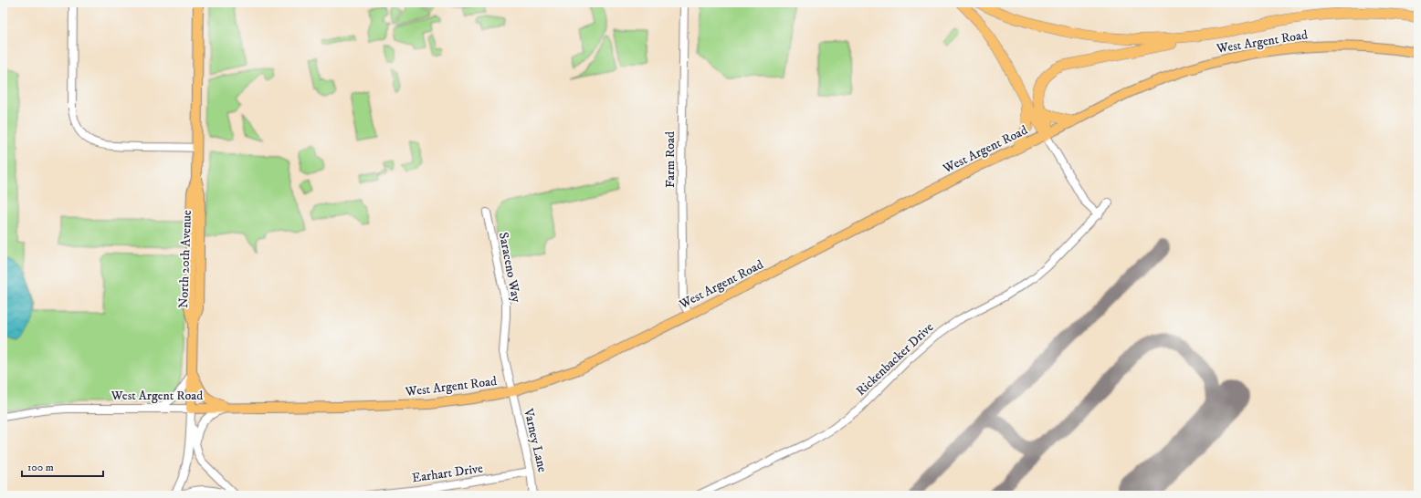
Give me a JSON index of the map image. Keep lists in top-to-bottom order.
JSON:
{
  "streets": {
    "main road": ["West Argent Road", "North 20th Avenue"],
    "street": [
      "Farm Road",
      "Saraceno Way",
      "Rickenbacker Drive",
      "Varney Lane",
      "Earhart Drive"
    ]
  },
  "crossings": [
    ["West Argent Road", "Farm Road"],
    ["West Argent Road", "North 20th Avenue"],
    ["West Argent Road", "Saraceno Way"],
    ["West Argent Road", "Varney Lane"],
    ["Saraceno Way", "Varney Lane"],
    ["Varney Lane", "Earhart Drive"]
  ],
  "scale_bar": "100 m"
}
